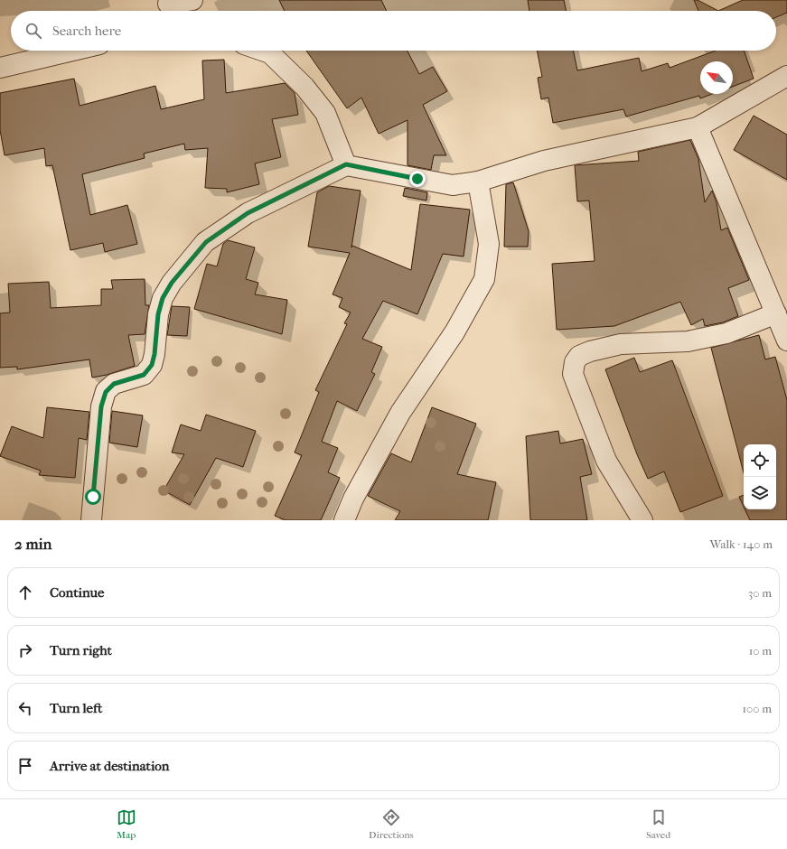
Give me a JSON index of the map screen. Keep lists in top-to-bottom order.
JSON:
{
  "north": "top left",
  "page": {
    "search": "Search here",
    "heading": ["2 min", "Walk · 140 m"],
    "list": [
      ["Continue", "30 m"],
      ["Turn right", "10 m"],
      ["Turn left", "100 m"],
      "Arrive at destination"
    ],
    "nav": ["Map", "Directions", "Saved"]
  }
}
